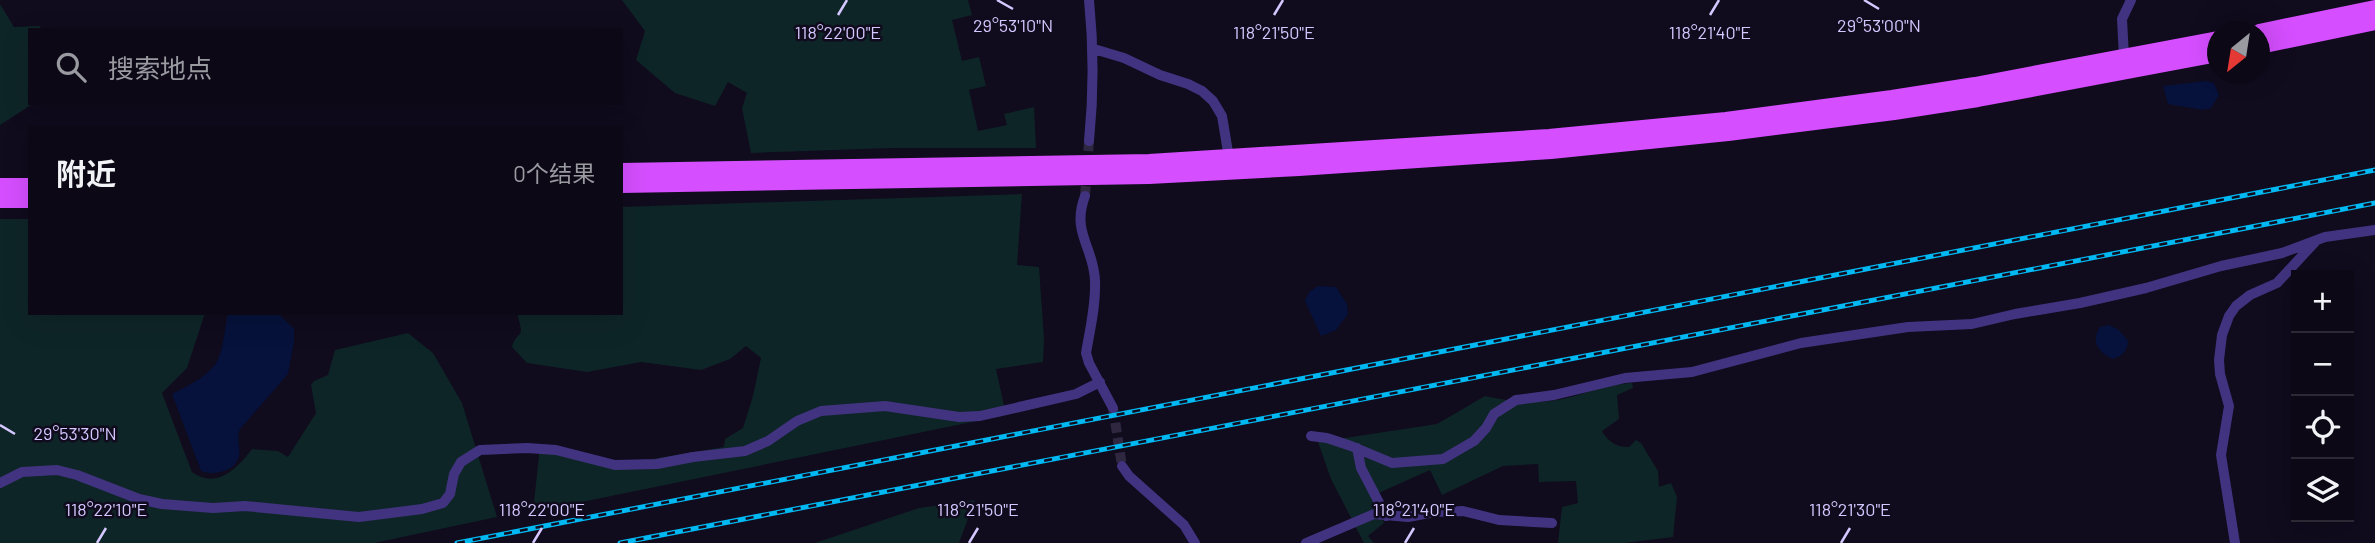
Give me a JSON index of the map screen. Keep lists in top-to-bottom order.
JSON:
{
  "north": "bottom left",
  "page": {
    "search": "搜索地点",
    "heading": ["附近", "0个结果"],
    "map_buttons": ["+", "−"]
  },
  "coordinates": [
    "29°53'10\"N",
    "29°53'00\"N",
    "118°22'00\"E",
    "118°21'50\"E",
    "118°21'40\"E",
    "29°53'30\"N",
    "118°22'10\"E",
    "118°21'30\"E"
  ]
}
